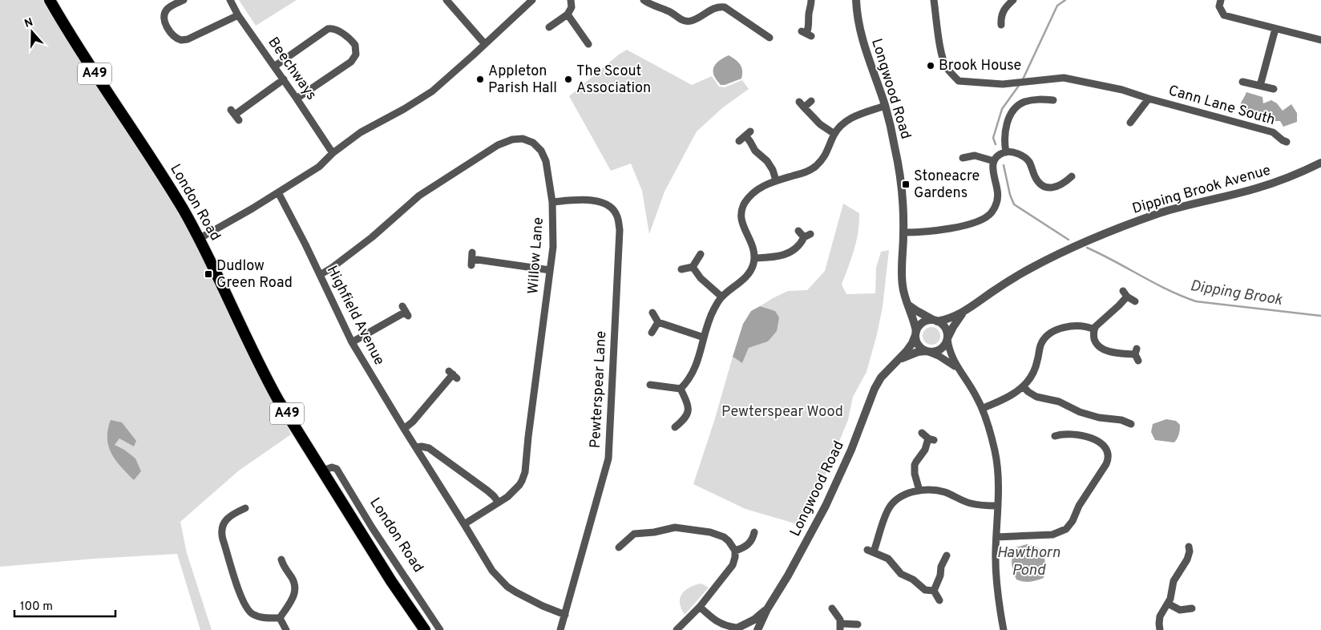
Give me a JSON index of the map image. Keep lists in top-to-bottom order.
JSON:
{
  "streets": {
    "highway": ["A49", "London Road"],
    "street": [
      "Beechways",
      "Longwood Road",
      "Cann Lane South",
      "Dipping Brook Avenue",
      "Willow Lane",
      "Highfield Avenue",
      "Pewterspear Lane"
    ]
  },
  "crossings": [
    ["Longwood Road", "Dipping Brook Avenue"],
    ["Willow Lane", "Highfield Avenue"],
    ["Willow Lane", "Pewterspear Lane"],
    ["Highfield Avenue", "Pewterspear Lane"]
  ],
  "water": ["Dipping Brook", "Hawthorn Pond"],
  "parks": ["Pewterspear Wood"],
  "places": {
    "other": ["Brook House", "Appleton Parish Hall", "The Scout Association"],
    "transit": ["Stoneacre Gardens", "Dudlow Green Road"]
  },
  "scale_bar": "100 m",
  "north": "top"
}
